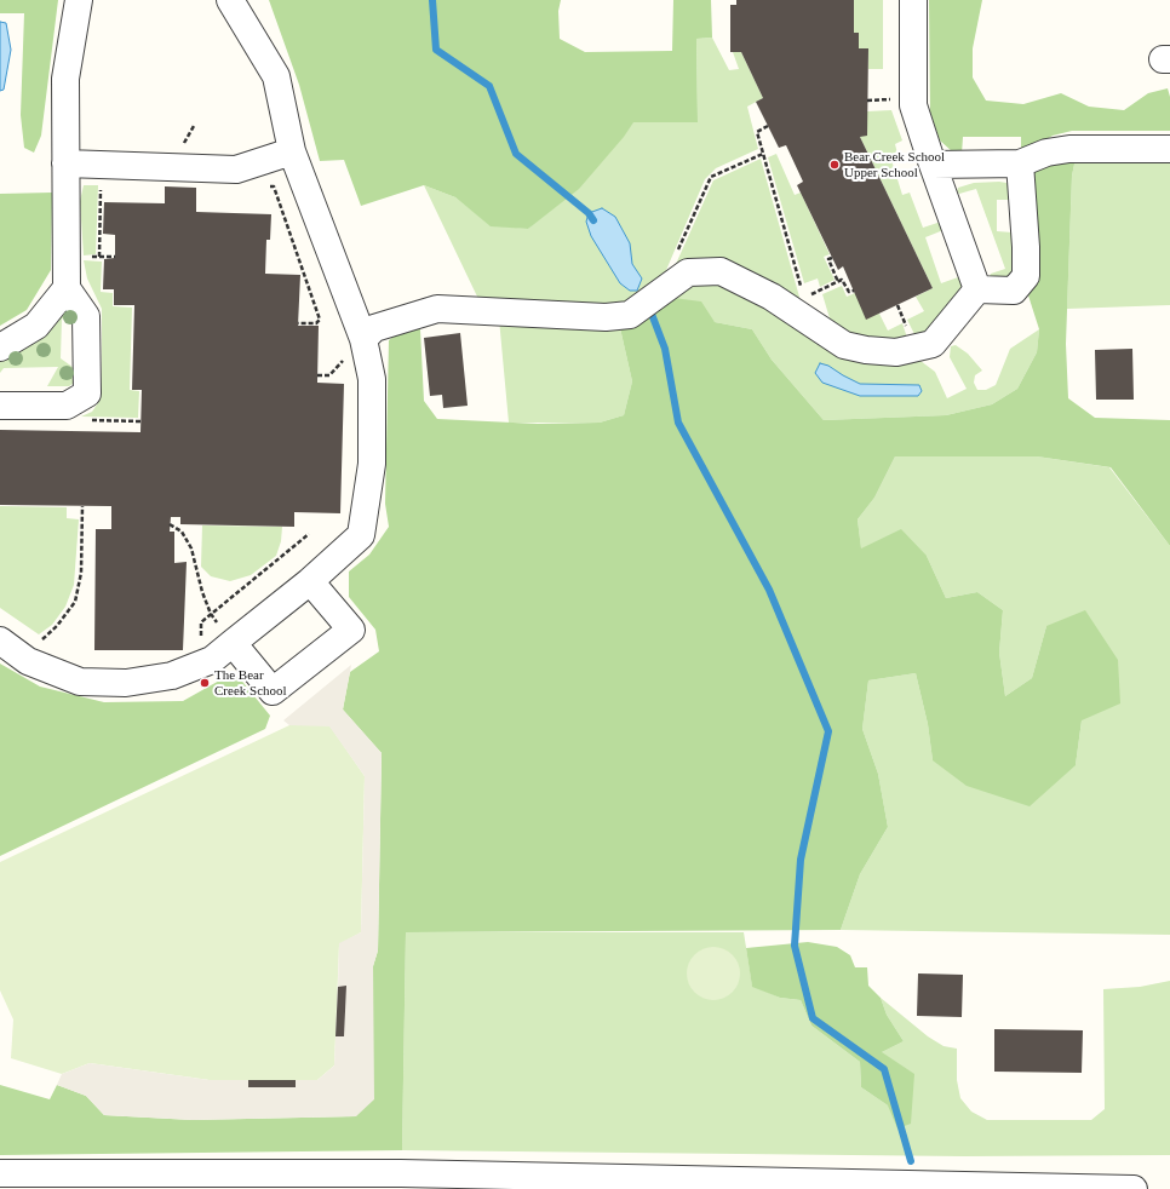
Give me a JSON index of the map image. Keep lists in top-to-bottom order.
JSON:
{
  "places": ["Bear Creek School Upper School", "The Bear Creek School"]
}
